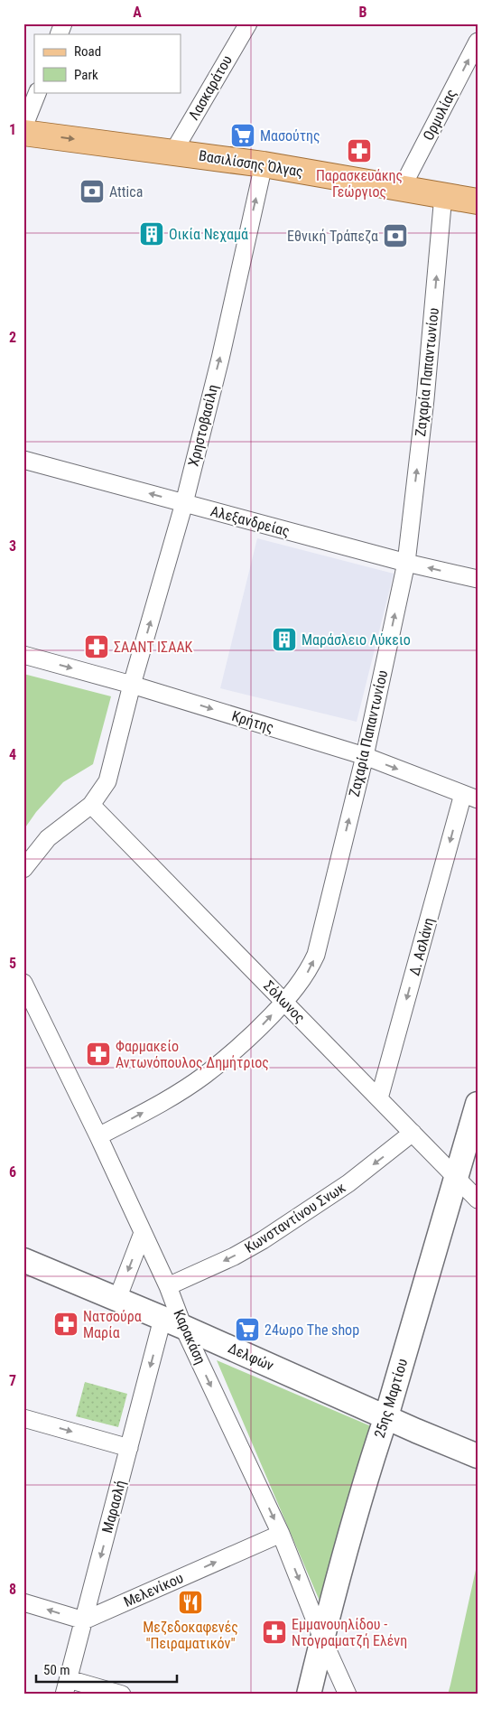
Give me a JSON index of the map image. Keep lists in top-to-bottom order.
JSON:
{
  "streets": {
    "main road": ["Βασιλίσσης Όλγας", "Δελφών", "25ης Μαρτίου"],
    "street": [
      "Λασκαράτου",
      "Ορμυλίας",
      "Ζαχαρία Παπαντωνίου",
      "Χρηστοβασίλη",
      "Αλεξανδρείας",
      "Κρήτης",
      "Δ. Ασλάνη",
      "Σόλωνος",
      "Κωνσταντίνου Σνωκ",
      "Καρακάση",
      "Μαρασλή",
      "Μελενίκου"
    ]
  },
  "crossings": [
    ["Λασκαράτου", "Βασιλίσσης Όλγας"],
    ["Ορμυλίας", "Βασιλίσσης Όλγας"],
    ["Βασιλίσσης Όλγας", "Ζαχαρία Παπαντωνίου"],
    ["Βασιλίσσης Όλγας", "Χρηστοβασίλη"],
    ["Ζαχαρία Παπαντωνίου", "Αλεξανδρείας"],
    ["Ζαχαρία Παπαντωνίου", "Κρήτης"],
    ["Ζαχαρία Παπαντωνίου", "Σόλωνος"],
    ["Ζαχαρία Παπαντωνίου", "Καρακάση"],
    ["Χρηστοβασίλη", "Αλεξανδρείας"],
    ["Χρηστοβασίλη", "Κρήτης"],
    ["Χρηστοβασίλη", "Σόλωνος"],
    ["Κρήτης", "Δ. Ασλάνη"],
    ["Δ. Ασλάνη", "Σόλωνος"],
    ["Σόλωνος", "Κωνσταντίνου Σνωκ"],
    ["Σόλωνος", "25ης Μαρτίου"],
    ["Κωνσταντίνου Σνωκ", "Καρακάση"],
    ["Καρακάση", "Δελφών"],
    ["Καρακάση", "25ης Μαρτίου"],
    ["Καρακάση", "Μαρασλή"],
    ["Καρακάση", "Μελενίκου"],
    ["Δελφών", "25ης Μαρτίου"],
    ["Δελφών", "Μαρασλή"],
    ["Μαρασλή", "Μελενίκου"]
  ],
  "one_way": [
    "Ορμυλίας",
    "Ζαχαρία Παπαντωνίου",
    "Χρηστοβασίλη",
    "Αλεξανδρείας",
    "Κρήτης",
    "Δ. Ασλάνη",
    "Κωνσταντίνου Σνωκ",
    "Καρακάση",
    "Μαρασλή",
    "Μελενίκου"
  ],
  "places": {
    "supermarket": ["Μασούτης", "24ωρο The shop"],
    "pharmacy": [
      "Παρασκευάκης Γεώργιος",
      "ΣΑΑΝΤ ΙΣΑΑΚ",
      "Φαρμακείο Αντωνόπουλος Δημήτριος",
      "Νατσούρα Μαρία",
      "Εμμανουηλίδου - Ντογραματζή Ελένη"
    ],
    "bank": ["Attica", "Εθνική Τράπεζα"],
    "building": ["Οικία Νεχαμά", "Μαράσλειο Λύκειο"],
    "restaurant": ["Μεζεδοκαφενές \"Πειραματικόν\""]
  },
  "legend": ["Road", "Park"],
  "scale_bar": "50 m",
  "grid": {
    "columns": ["A", "B"],
    "rows": [
      "1",
      "2",
      "3",
      "4",
      "5",
      "6",
      "7",
      "8"
    ]
  }
}
